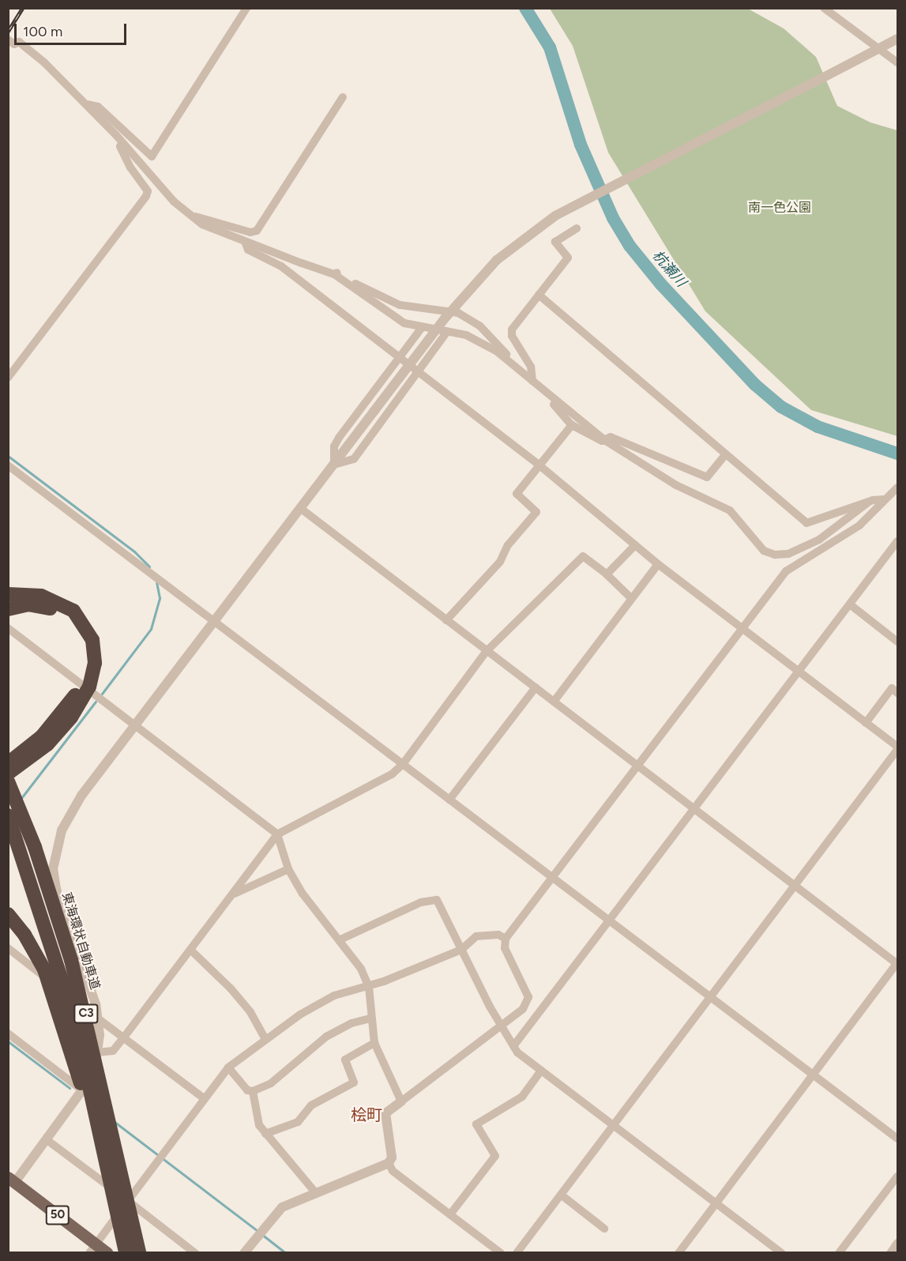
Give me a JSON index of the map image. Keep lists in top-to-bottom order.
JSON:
{
  "streets": {
    "highway": ["東海環状自動車道", "C3"],
    "main road": ["50"]
  },
  "districts": ["桧町"],
  "water": ["杭瀬川"],
  "parks": ["南一色公園"],
  "scale_bar": "100 m"
}
